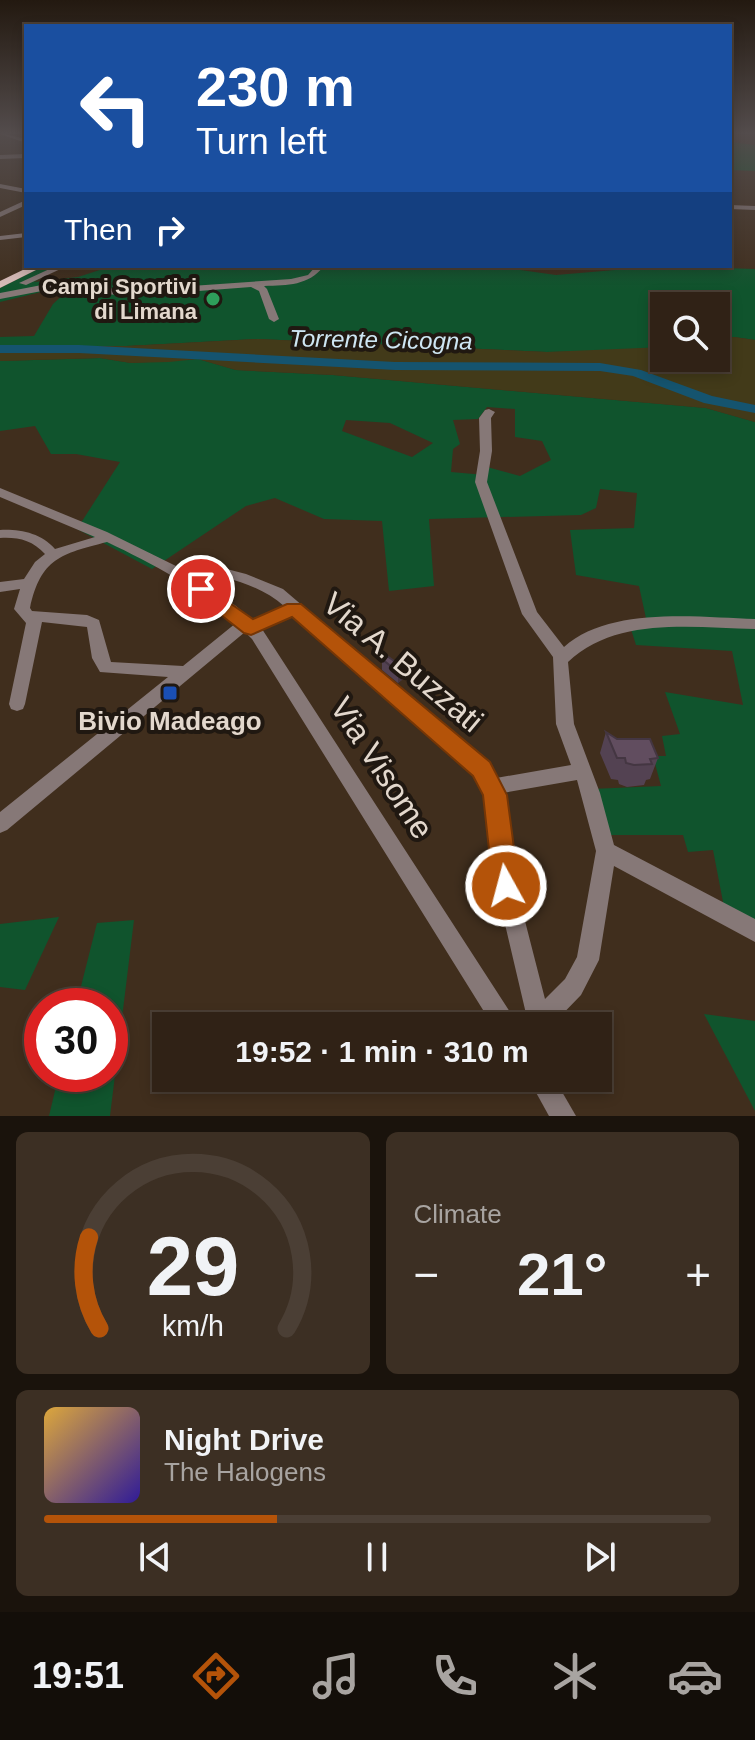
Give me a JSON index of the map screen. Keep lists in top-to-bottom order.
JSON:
{
  "streets": {
    "street": ["Via A. Buzzati", "Via Visome"]
  },
  "crossings": [
    ["Via A. Buzzati", "Via Visome"]
  ],
  "water": ["Torrente Cicogna"],
  "places": {
    "other": ["Campi Sportivi di Limana"],
    "transit": ["Bivio Madeago"]
  },
  "page": {
    "turn": ["230 m", "Turn left"],
    "then": "Then",
    "limit": "30",
    "trip": "19:52 · 1 min · 310 m",
    "tile": "Climate",
    "heat": ["−", "21°", "+"],
    "song": ["Night Drive", "The Halogens"],
    "tabs": "19:51",
    "gauge": ["29", "km/h"]
  }
}
